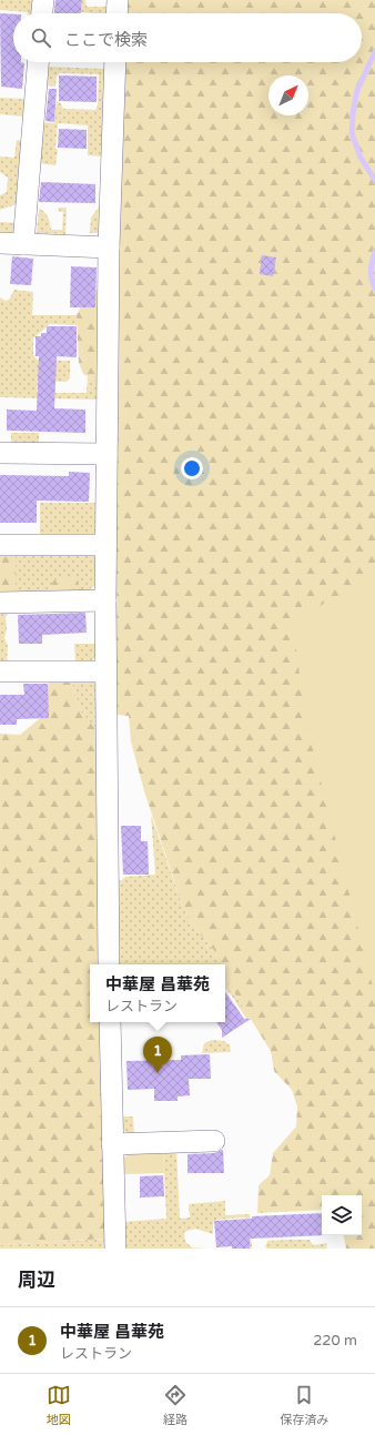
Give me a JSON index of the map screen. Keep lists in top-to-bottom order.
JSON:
{
  "north": "top right",
  "page": {
    "search": "ここで検索",
    "popup": ["中華屋 昌華苑", "レストラン"],
    "pins": "1",
    "heading": "周辺",
    "list": [
      {
        "mark": "1",
        "name": "中華屋 昌華苑",
        "note": "レストラン",
        "value": "220 m"
      }
    ],
    "nav": ["地図", "経路", "保存済み"]
  }
}
